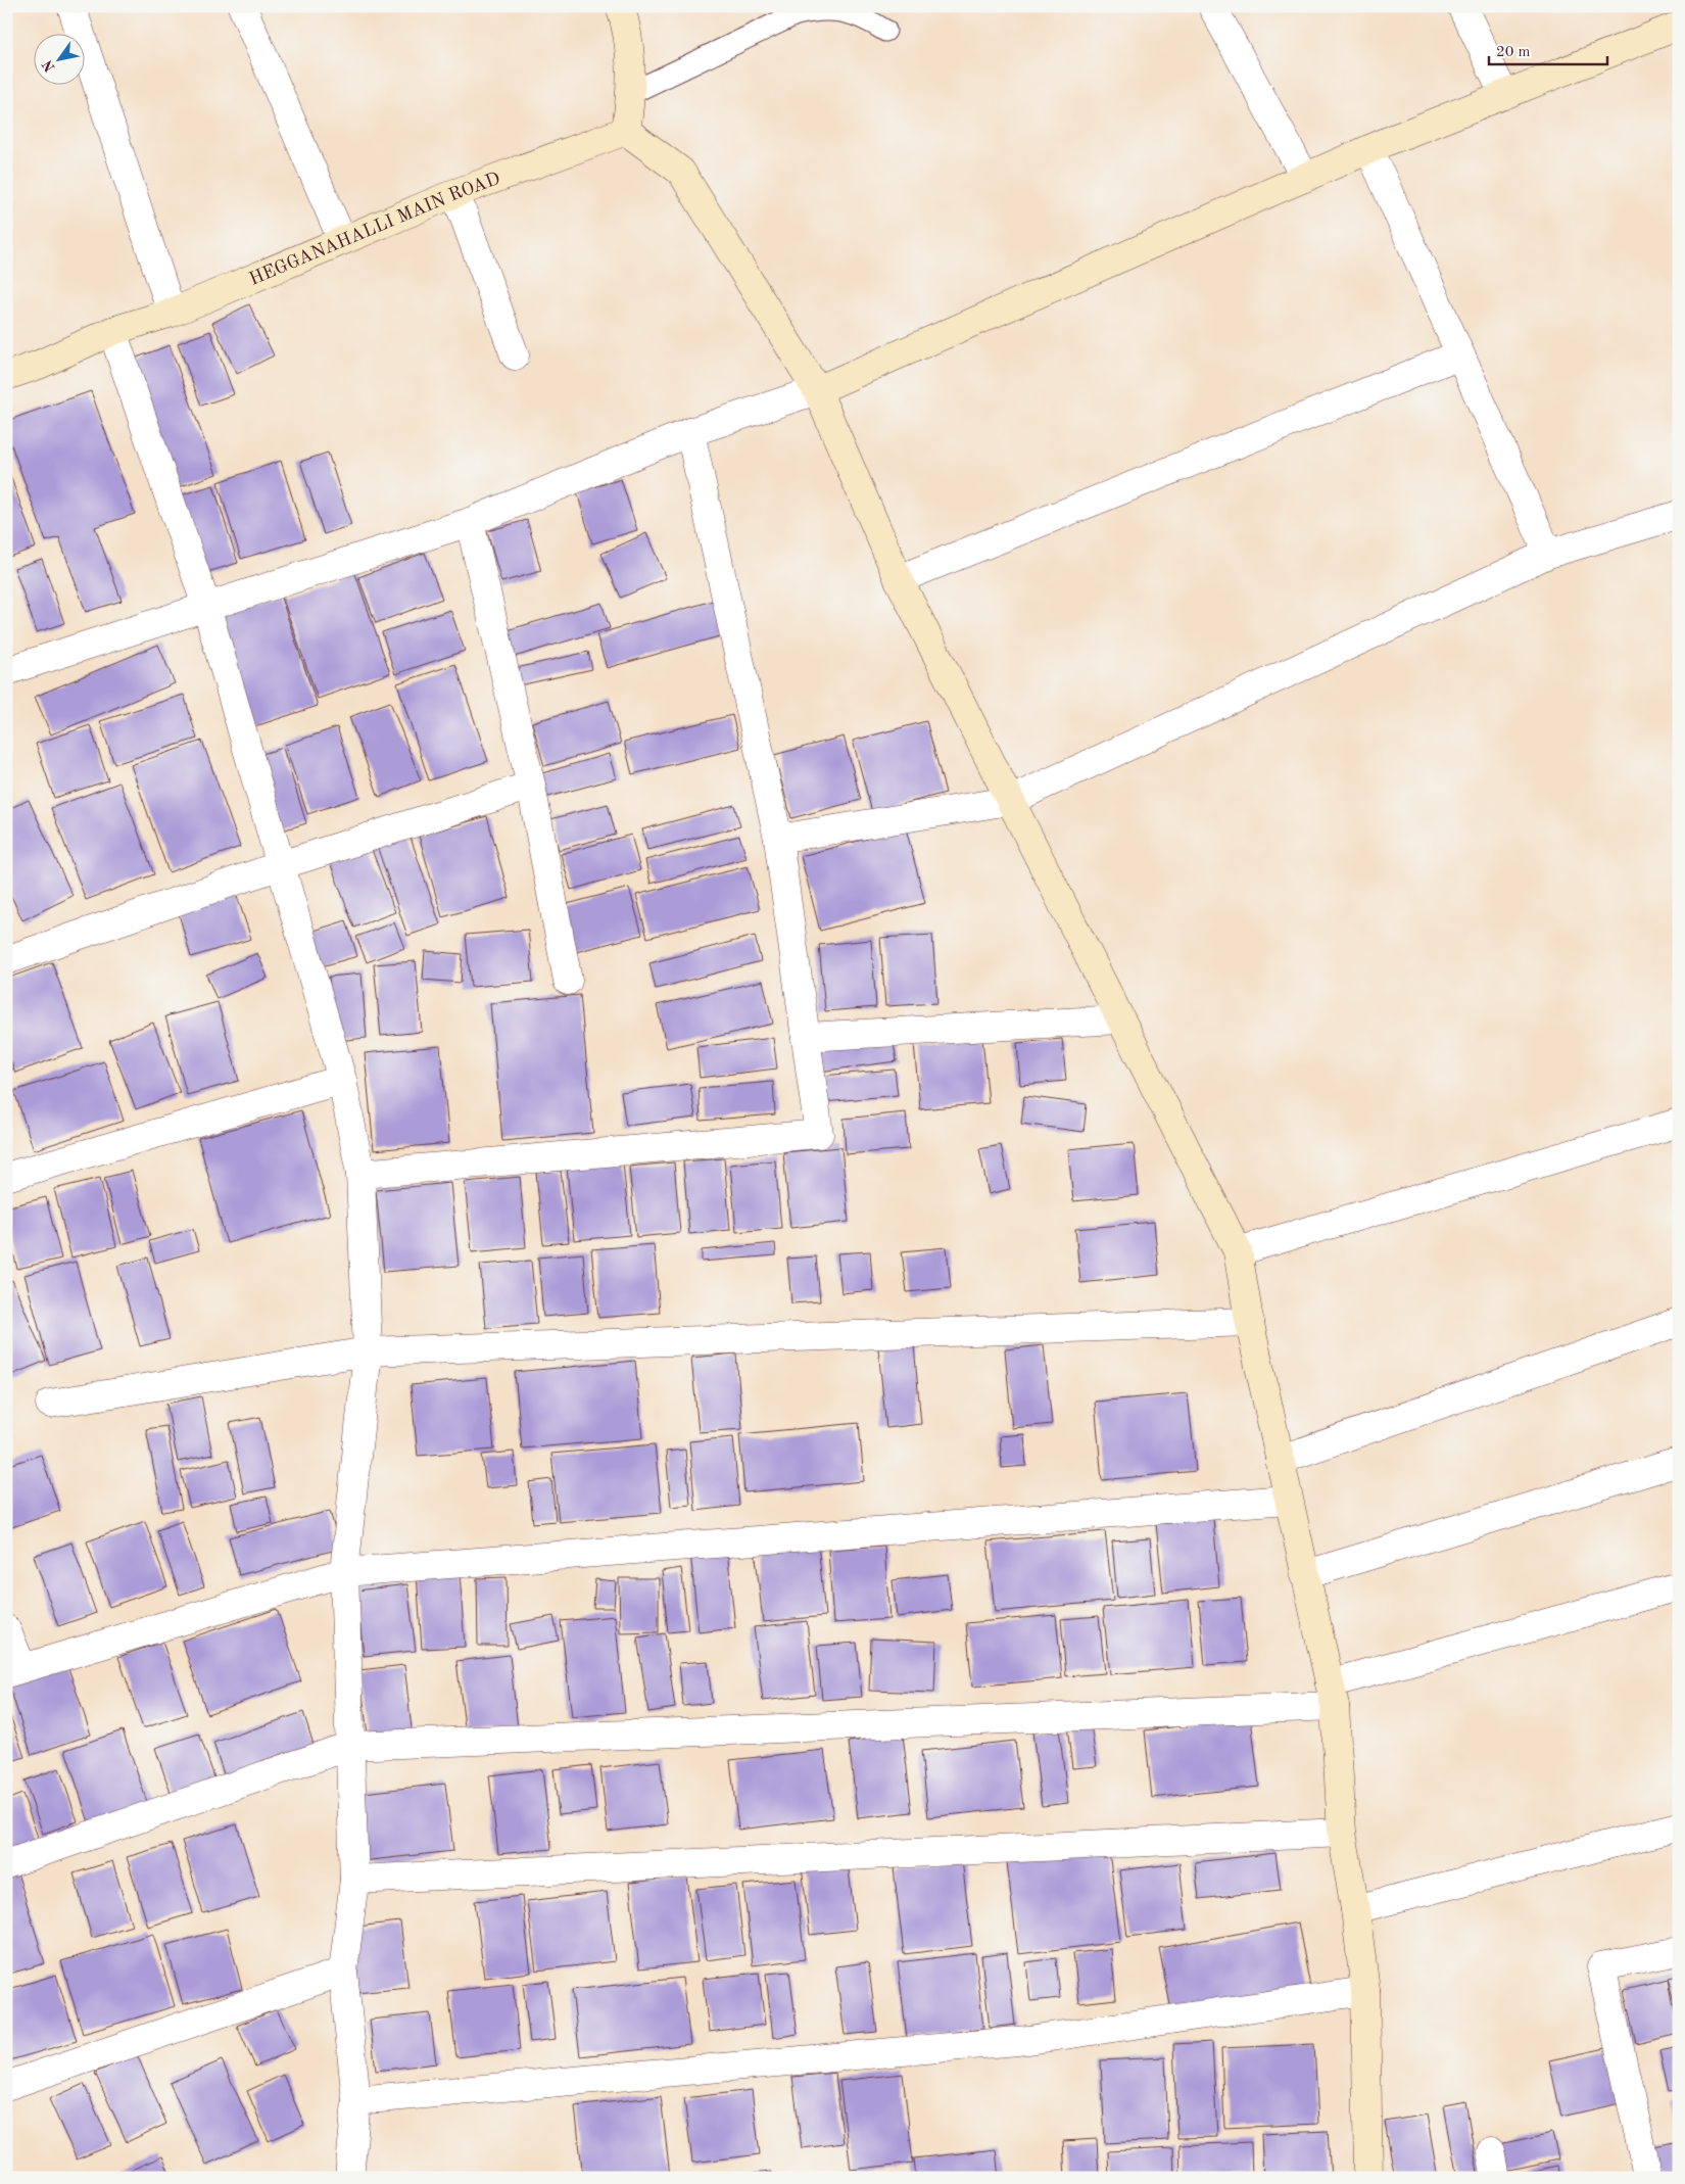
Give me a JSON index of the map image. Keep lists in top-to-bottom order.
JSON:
{
  "streets": {
    "street": ["HEGGANAHALLI MAIN ROAD"]
  },
  "scale_bar": "20 m",
  "north": "bottom left"
}
